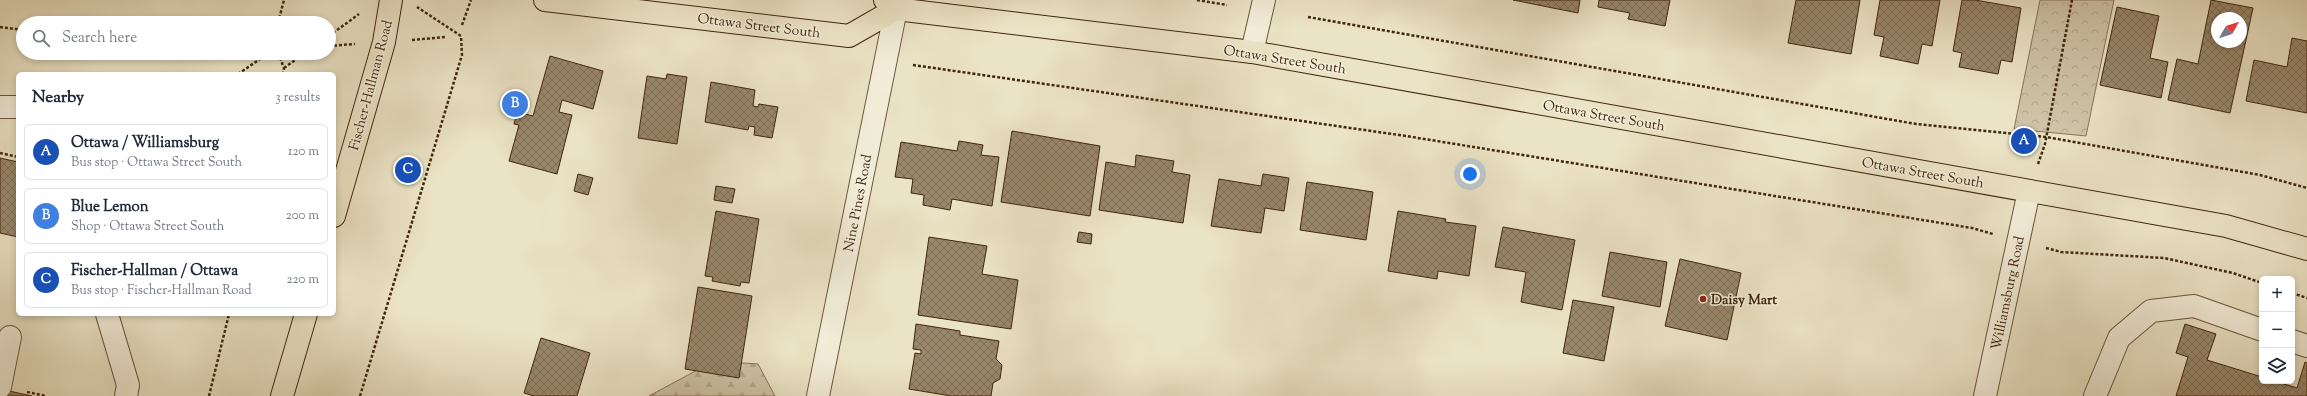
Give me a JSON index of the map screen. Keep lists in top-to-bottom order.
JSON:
{
  "streets": {
    "main road": ["Ottawa Street South", "Fischer-Hallman Road"],
    "street": ["Nine Pines Road", "Williamsburg Road"]
  },
  "crossings": [
    ["Ottawa Street South", "Nine Pines Road"],
    ["Ottawa Street South", "Williamsburg Road"]
  ],
  "places": ["Daisy Mart"],
  "north": "top right",
  "page": {
    "search": "Search here",
    "heading": ["Nearby", "3 results"],
    "pins": ["B", "A", "C"],
    "list": [
      {
        "mark": "A",
        "name": "Ottawa / Williamsburg",
        "note": "Bus stop · Ottawa Street South",
        "value": "120 m"
      },
      {
        "mark": "B",
        "name": "Blue Lemon",
        "note": "Shop · Ottawa Street South",
        "value": "200 m"
      },
      {
        "mark": "C",
        "name": "Fischer-Hallman / Ottawa",
        "note": "Bus stop · Fischer-Hallman Road",
        "value": "220 m"
      }
    ],
    "map_buttons": ["+", "−"]
  }
}
